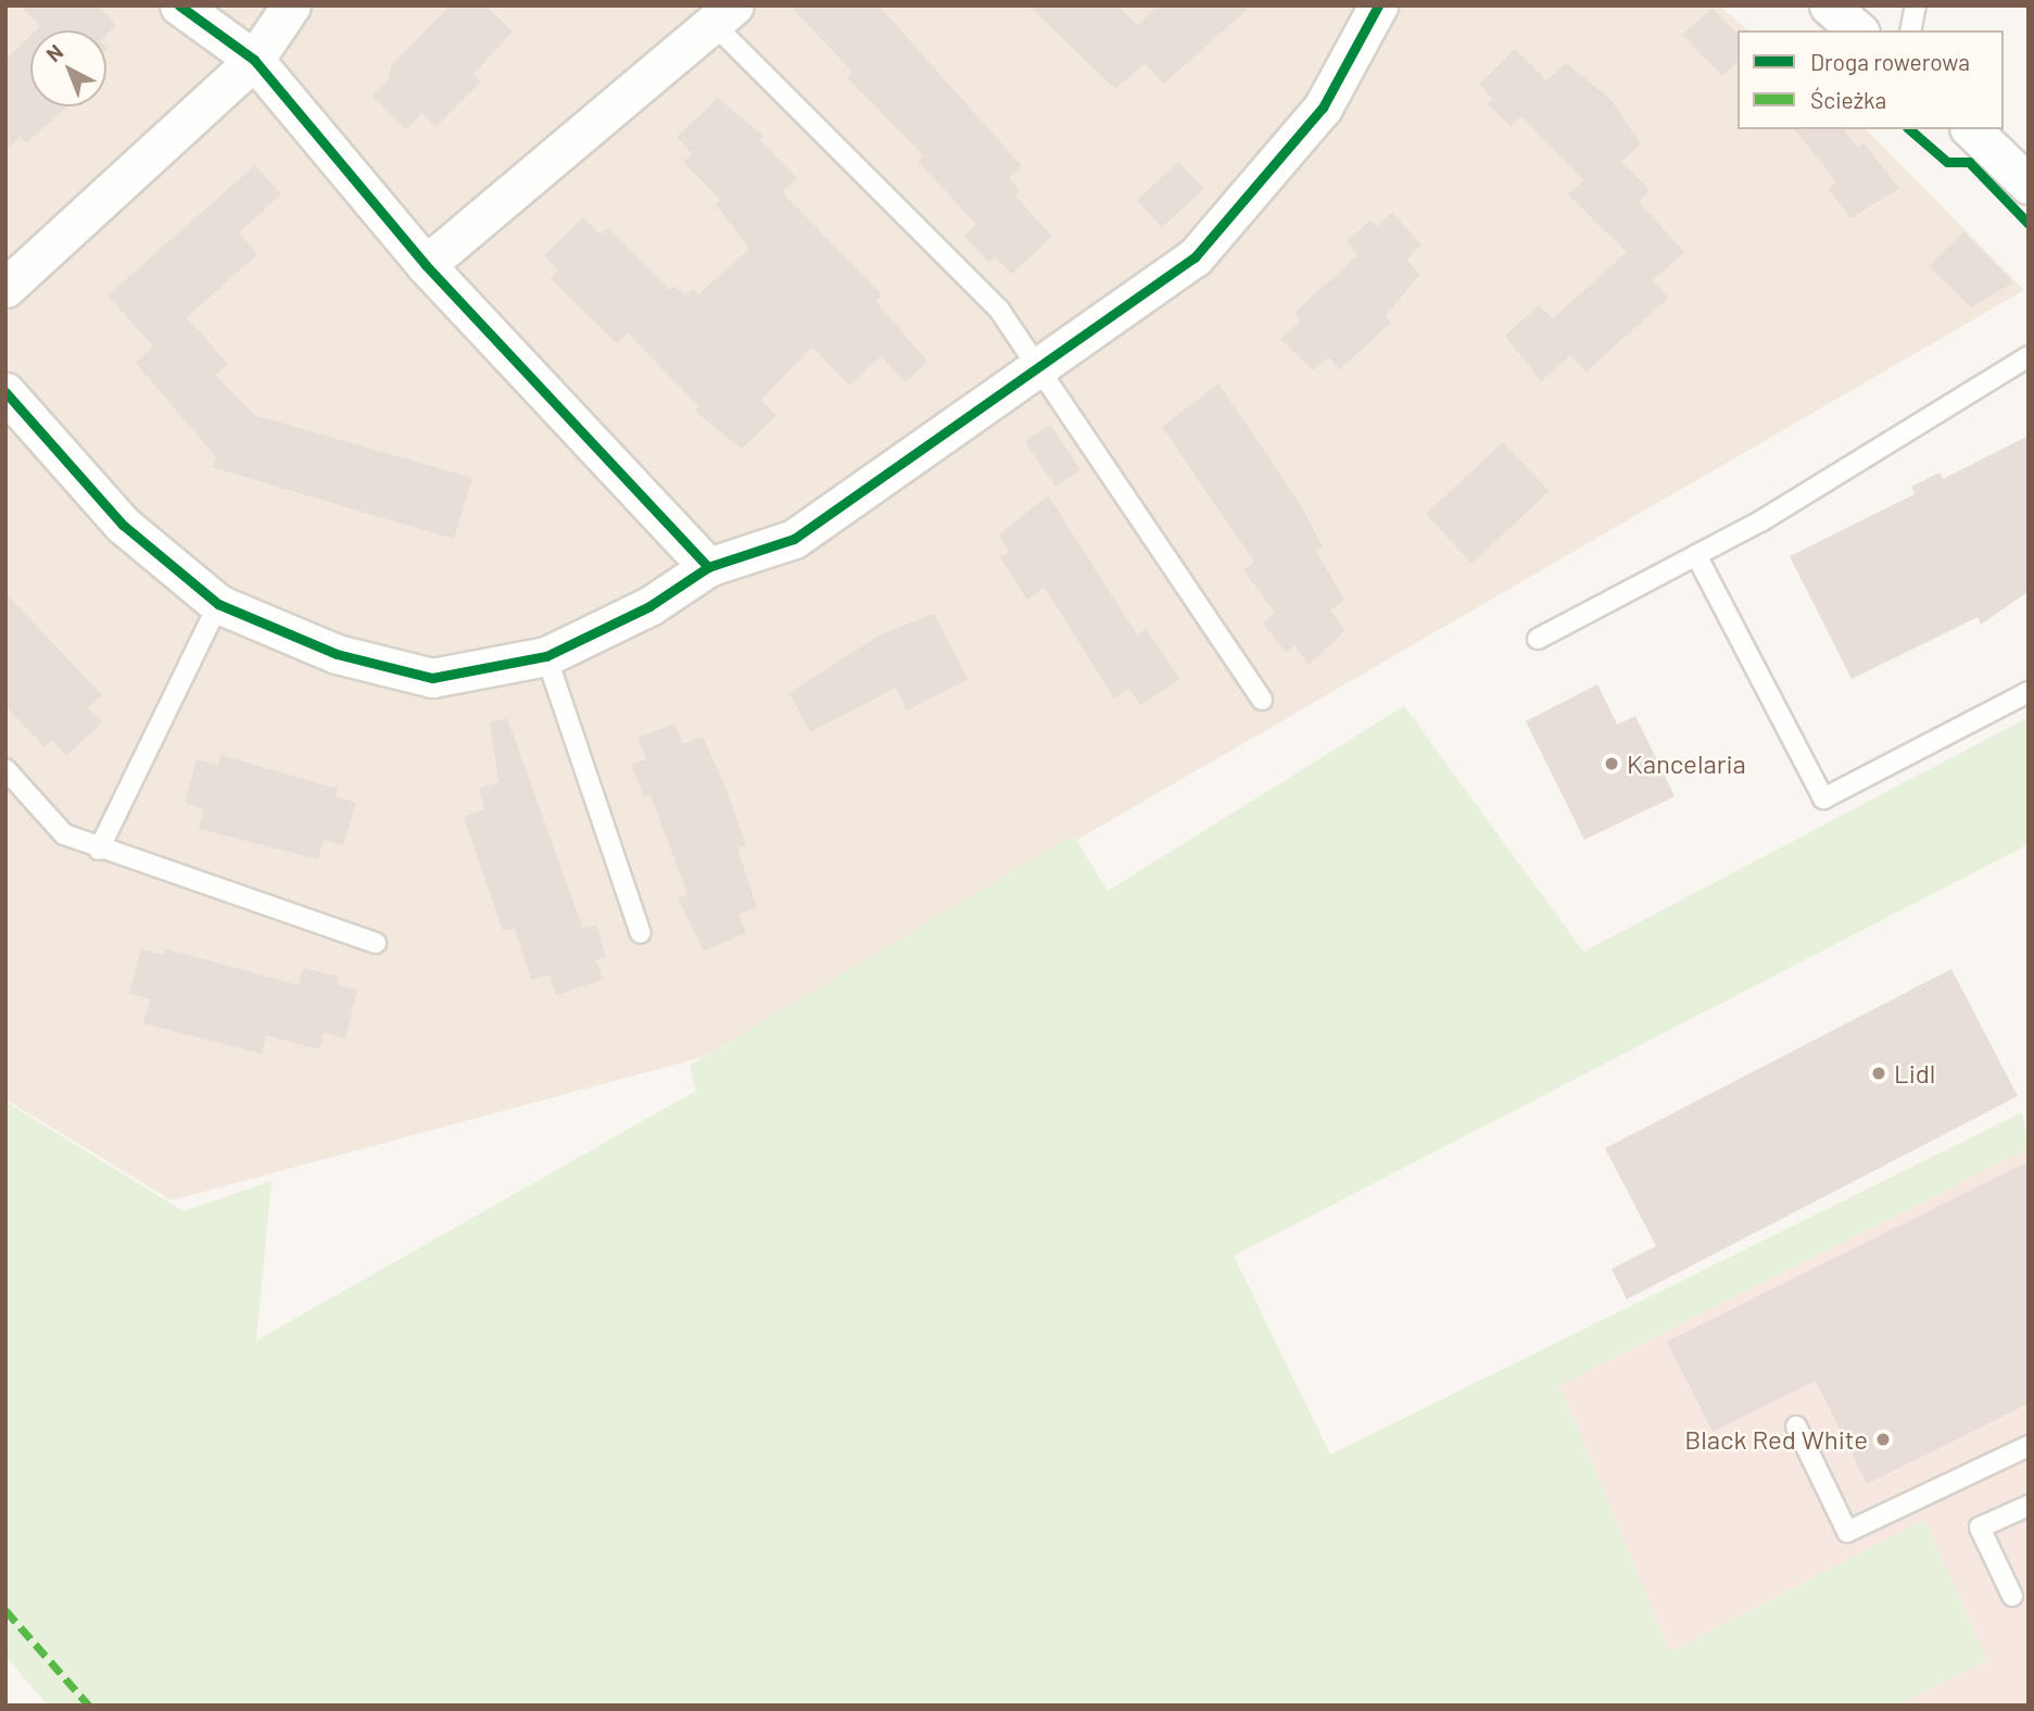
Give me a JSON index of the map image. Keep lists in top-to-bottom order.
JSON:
{
  "places": ["Kancelaria", "Lidl", "Black Red White"],
  "legend": ["Droga rowerowa", "Ścieżka"],
  "north": "top left"
}
